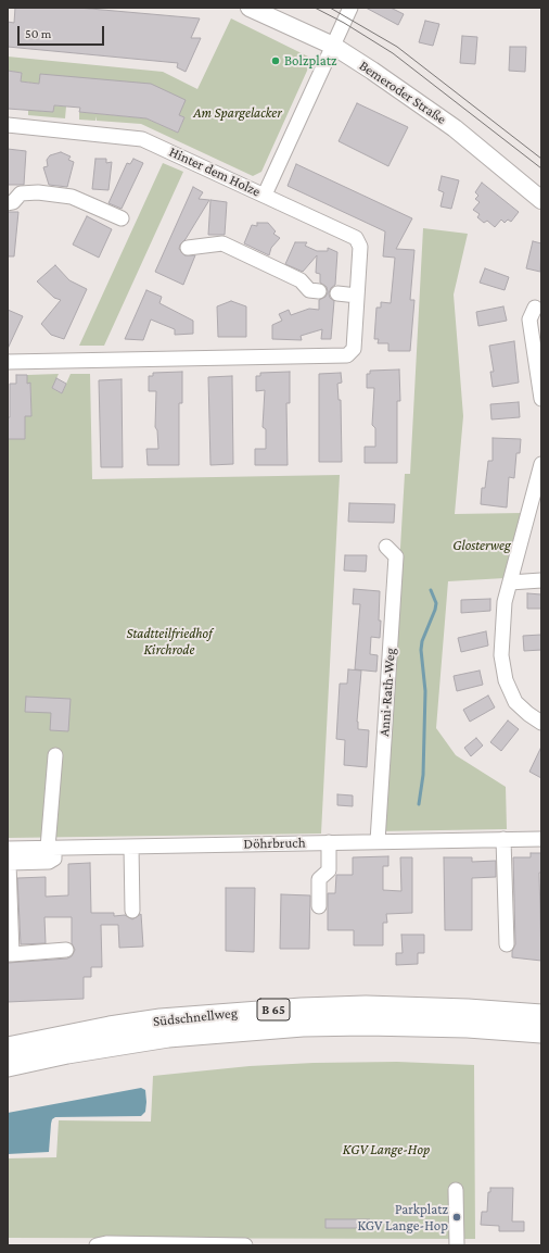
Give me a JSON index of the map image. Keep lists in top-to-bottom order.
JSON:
{
  "streets": {
    "highway": ["B 65", "Südschnellweg"],
    "main road": ["Bemeroder Straße"],
    "street": ["Hinter dem Holze", "Anni-Rath-Weg", "Döhrbruch"]
  },
  "crossings": [
    ["Anni-Rath-Weg", "Döhrbruch"]
  ],
  "parks": [
    "Am Spargelacker",
    "Glosterweg",
    "Stadtteilfriedhof Kirchrode",
    "KGV Lange-Hop"
  ],
  "places": ["Bolzplatz", "Parkplatz KGV Lange-Hop"],
  "scale_bar": "50 m"
}
